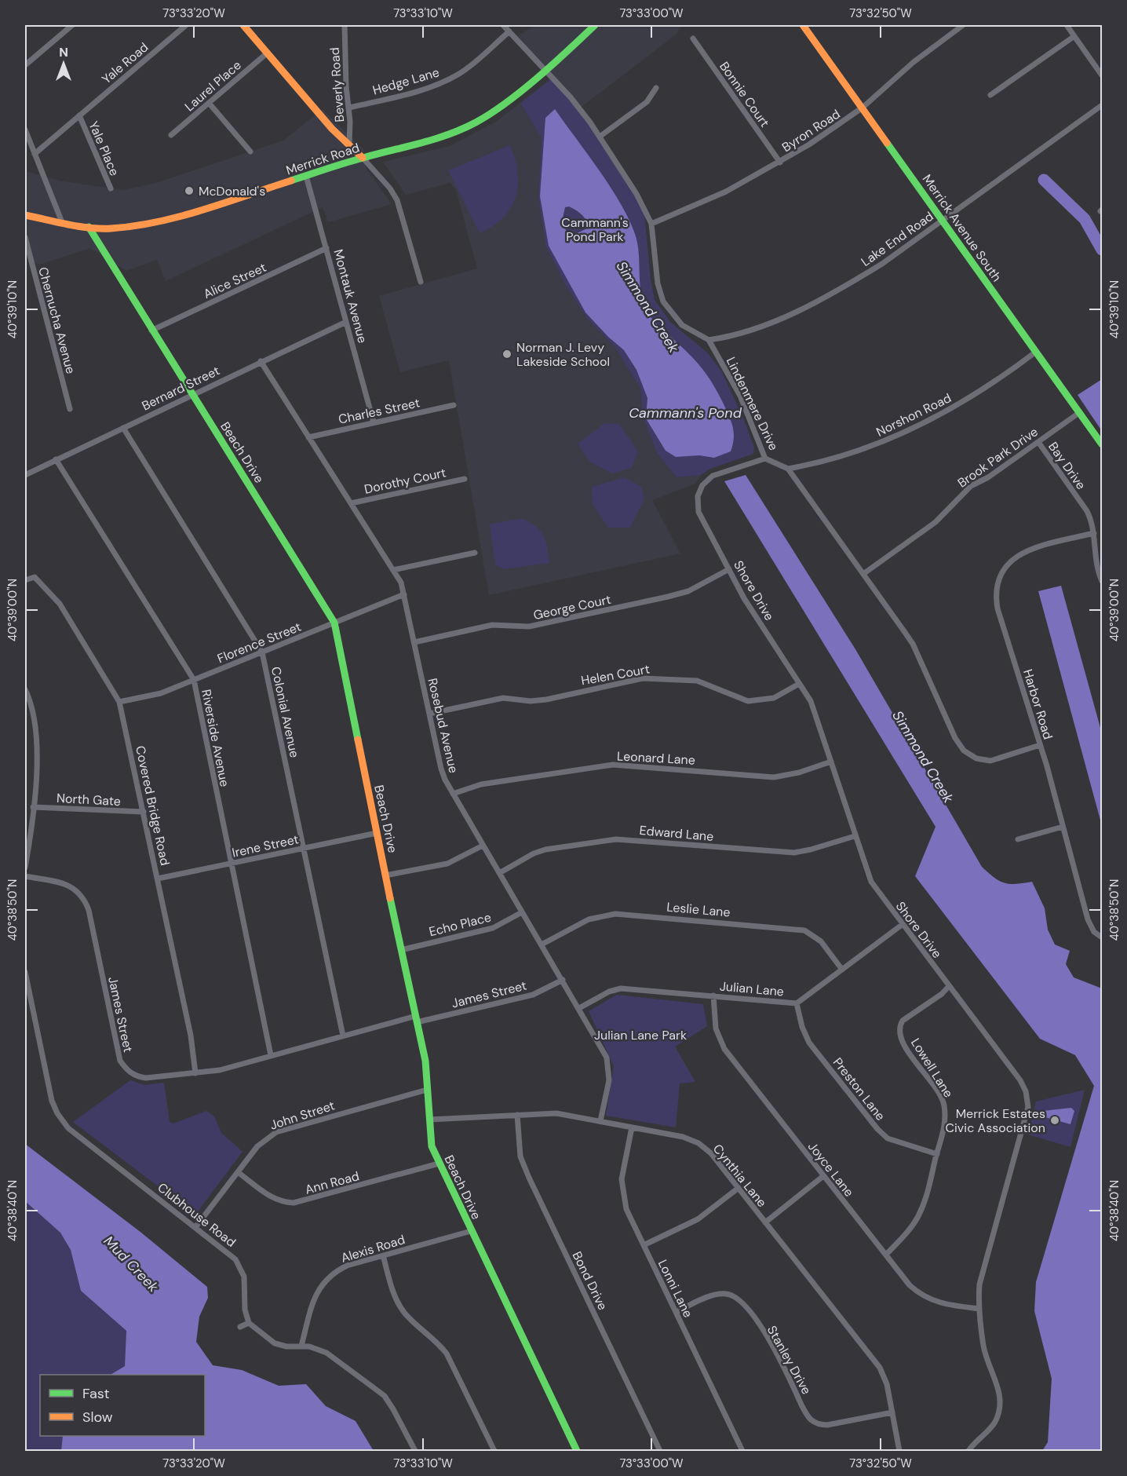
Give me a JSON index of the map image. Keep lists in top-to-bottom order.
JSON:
{
  "streets": {
    "street": [
      "Yale Road",
      "Hedge Lane",
      "Beverly Road",
      "Laurel Place",
      "Bonnie Court",
      "Byron Road",
      "Yale Place",
      "Merrick Road",
      "Merrick Avenue South",
      "Lake End Road",
      "Alice Street",
      "Montauk Avenue",
      "Chernucha Avenue",
      "Bernard Street",
      "Lindenmere Drive",
      "Charles Street",
      "Norshon Road",
      "Beach Drive",
      "Brook Park Drive",
      "Bay Drive",
      "Dorothy Court",
      "Shore Drive",
      "George Court",
      "Florence Street",
      "Helen Court",
      "Harbor Road",
      "Colonial Avenue",
      "Rosebud Avenue",
      "Riverside Avenue",
      "Leonard Lane",
      "North Gate",
      "Covered Bridge Road",
      "Edward Lane",
      "Irene Street",
      "Leslie Lane",
      "Echo Place",
      "Julian Lane",
      "James Street",
      "Lowell Lane",
      "Preston Lane",
      "John Street",
      "Joyce Lane",
      "Cynthia Lane",
      "Ann Road",
      "Clubhouse Road",
      "Alexis Road",
      "Bond Drive",
      "Lonni Lane",
      "Stanley Drive"
    ]
  },
  "crossings": [
    ["Yale Road", "Yale Place"],
    ["Hedge Lane", "Beverly Road"],
    ["Hedge Lane", "Lindenmere Drive"],
    ["Bonnie Court", "Byron Road"],
    ["Byron Road", "Merrick Avenue South"],
    ["Byron Road", "Lindenmere Drive"],
    ["Merrick Road", "Montauk Avenue"],
    ["Merrick Road", "Lindenmere Drive"],
    ["Merrick Road", "Beach Drive"],
    ["Merrick Avenue South", "Lake End Road"],
    ["Merrick Avenue South", "Norshon Road"],
    ["Merrick Avenue South", "Brook Park Drive"],
    ["Lake End Road", "Lindenmere Drive"],
    ["Alice Street", "Montauk Avenue"],
    ["Alice Street", "Beach Drive"],
    ["Montauk Avenue", "Bernard Street"],
    ["Montauk Avenue", "Charles Street"],
    ["Bernard Street", "Beach Drive"],
    ["Bernard Street", "Colonial Avenue"],
    ["Bernard Street", "Rosebud Avenue"],
    ["Bernard Street", "Riverside Avenue"],
    ["Lindenmere Drive", "Norshon Road"],
    ["Lindenmere Drive", "Shore Drive"],
    ["Charles Street", "Rosebud Avenue"],
    ["Beach Drive", "Florence Street"],
    ["Beach Drive", "Irene Street"],
    ["Beach Drive", "Echo Place"],
    ["Beach Drive", "James Street"],
    ["Beach Drive", "John Street"],
    ["Beach Drive", "Cynthia Lane"],
    ["Beach Drive", "Ann Road"],
    ["Beach Drive", "Alexis Road"],
    ["Brook Park Drive", "Bay Drive"],
    ["Bay Drive", "Harbor Road"],
    ["Dorothy Court", "Rosebud Avenue"],
    ["Shore Drive", "George Court"],
    ["Shore Drive", "Helen Court"],
    ["Shore Drive", "Leonard Lane"],
    ["Shore Drive", "Edward Lane"],
    ["Shore Drive", "Julian Lane"],
    ["Shore Drive", "Lowell Lane"],
    ["Shore Drive", "Joyce Lane"],
    ["George Court", "Rosebud Avenue"],
    ["Florence Street", "Colonial Avenue"],
    ["Florence Street", "Rosebud Avenue"],
    ["Florence Street", "Riverside Avenue"],
    ["Florence Street", "Covered Bridge Road"],
    ["Helen Court", "Rosebud Avenue"],
    ["Colonial Avenue", "Irene Street"],
    ["Colonial Avenue", "James Street"],
    ["Rosebud Avenue", "Leonard Lane"],
    ["Rosebud Avenue", "Edward Lane"],
    ["Rosebud Avenue", "Leslie Lane"],
    ["Rosebud Avenue", "Echo Place"],
    ["Rosebud Avenue", "Julian Lane"],
    ["Rosebud Avenue", "James Street"],
    ["Rosebud Avenue", "Cynthia Lane"],
    ["Riverside Avenue", "Irene Street"],
    ["Riverside Avenue", "James Street"],
    ["North Gate", "Covered Bridge Road"],
    ["Covered Bridge Road", "Irene Street"],
    ["Covered Bridge Road", "James Street"],
    ["Leslie Lane", "Julian Lane"],
    ["Julian Lane", "Preston Lane"],
    ["Julian Lane", "Joyce Lane"],
    ["Lowell Lane", "Preston Lane"],
    ["Lowell Lane", "Joyce Lane"],
    ["John Street", "Ann Road"],
    ["John Street", "Clubhouse Road"],
    ["Cynthia Lane", "Bond Drive"],
    ["Cynthia Lane", "Lonni Lane"],
    ["Cynthia Lane", "Stanley Drive"],
    ["Lonni Lane", "Stanley Drive"]
  ],
  "water": ["Simmond Creek", "Cammann's Pond", "Mud Creek"],
  "parks": ["Cammann's Pond Park", "Julian Lane Park"],
  "places": ["McDonald's", "Norman J. Levy Lakeside School", "Merrick Estates Civic Association"],
  "legend": ["Fast", "Slow"],
  "north": "top",
  "coordinates": [
    "73°33'20\"W",
    "73°33'10\"W",
    "73°33'00\"W",
    "73°32'50\"W",
    "40°39'10\"N",
    "40°39'00\"N",
    "40°38'50\"N",
    "40°38'40\"N"
  ]
}
